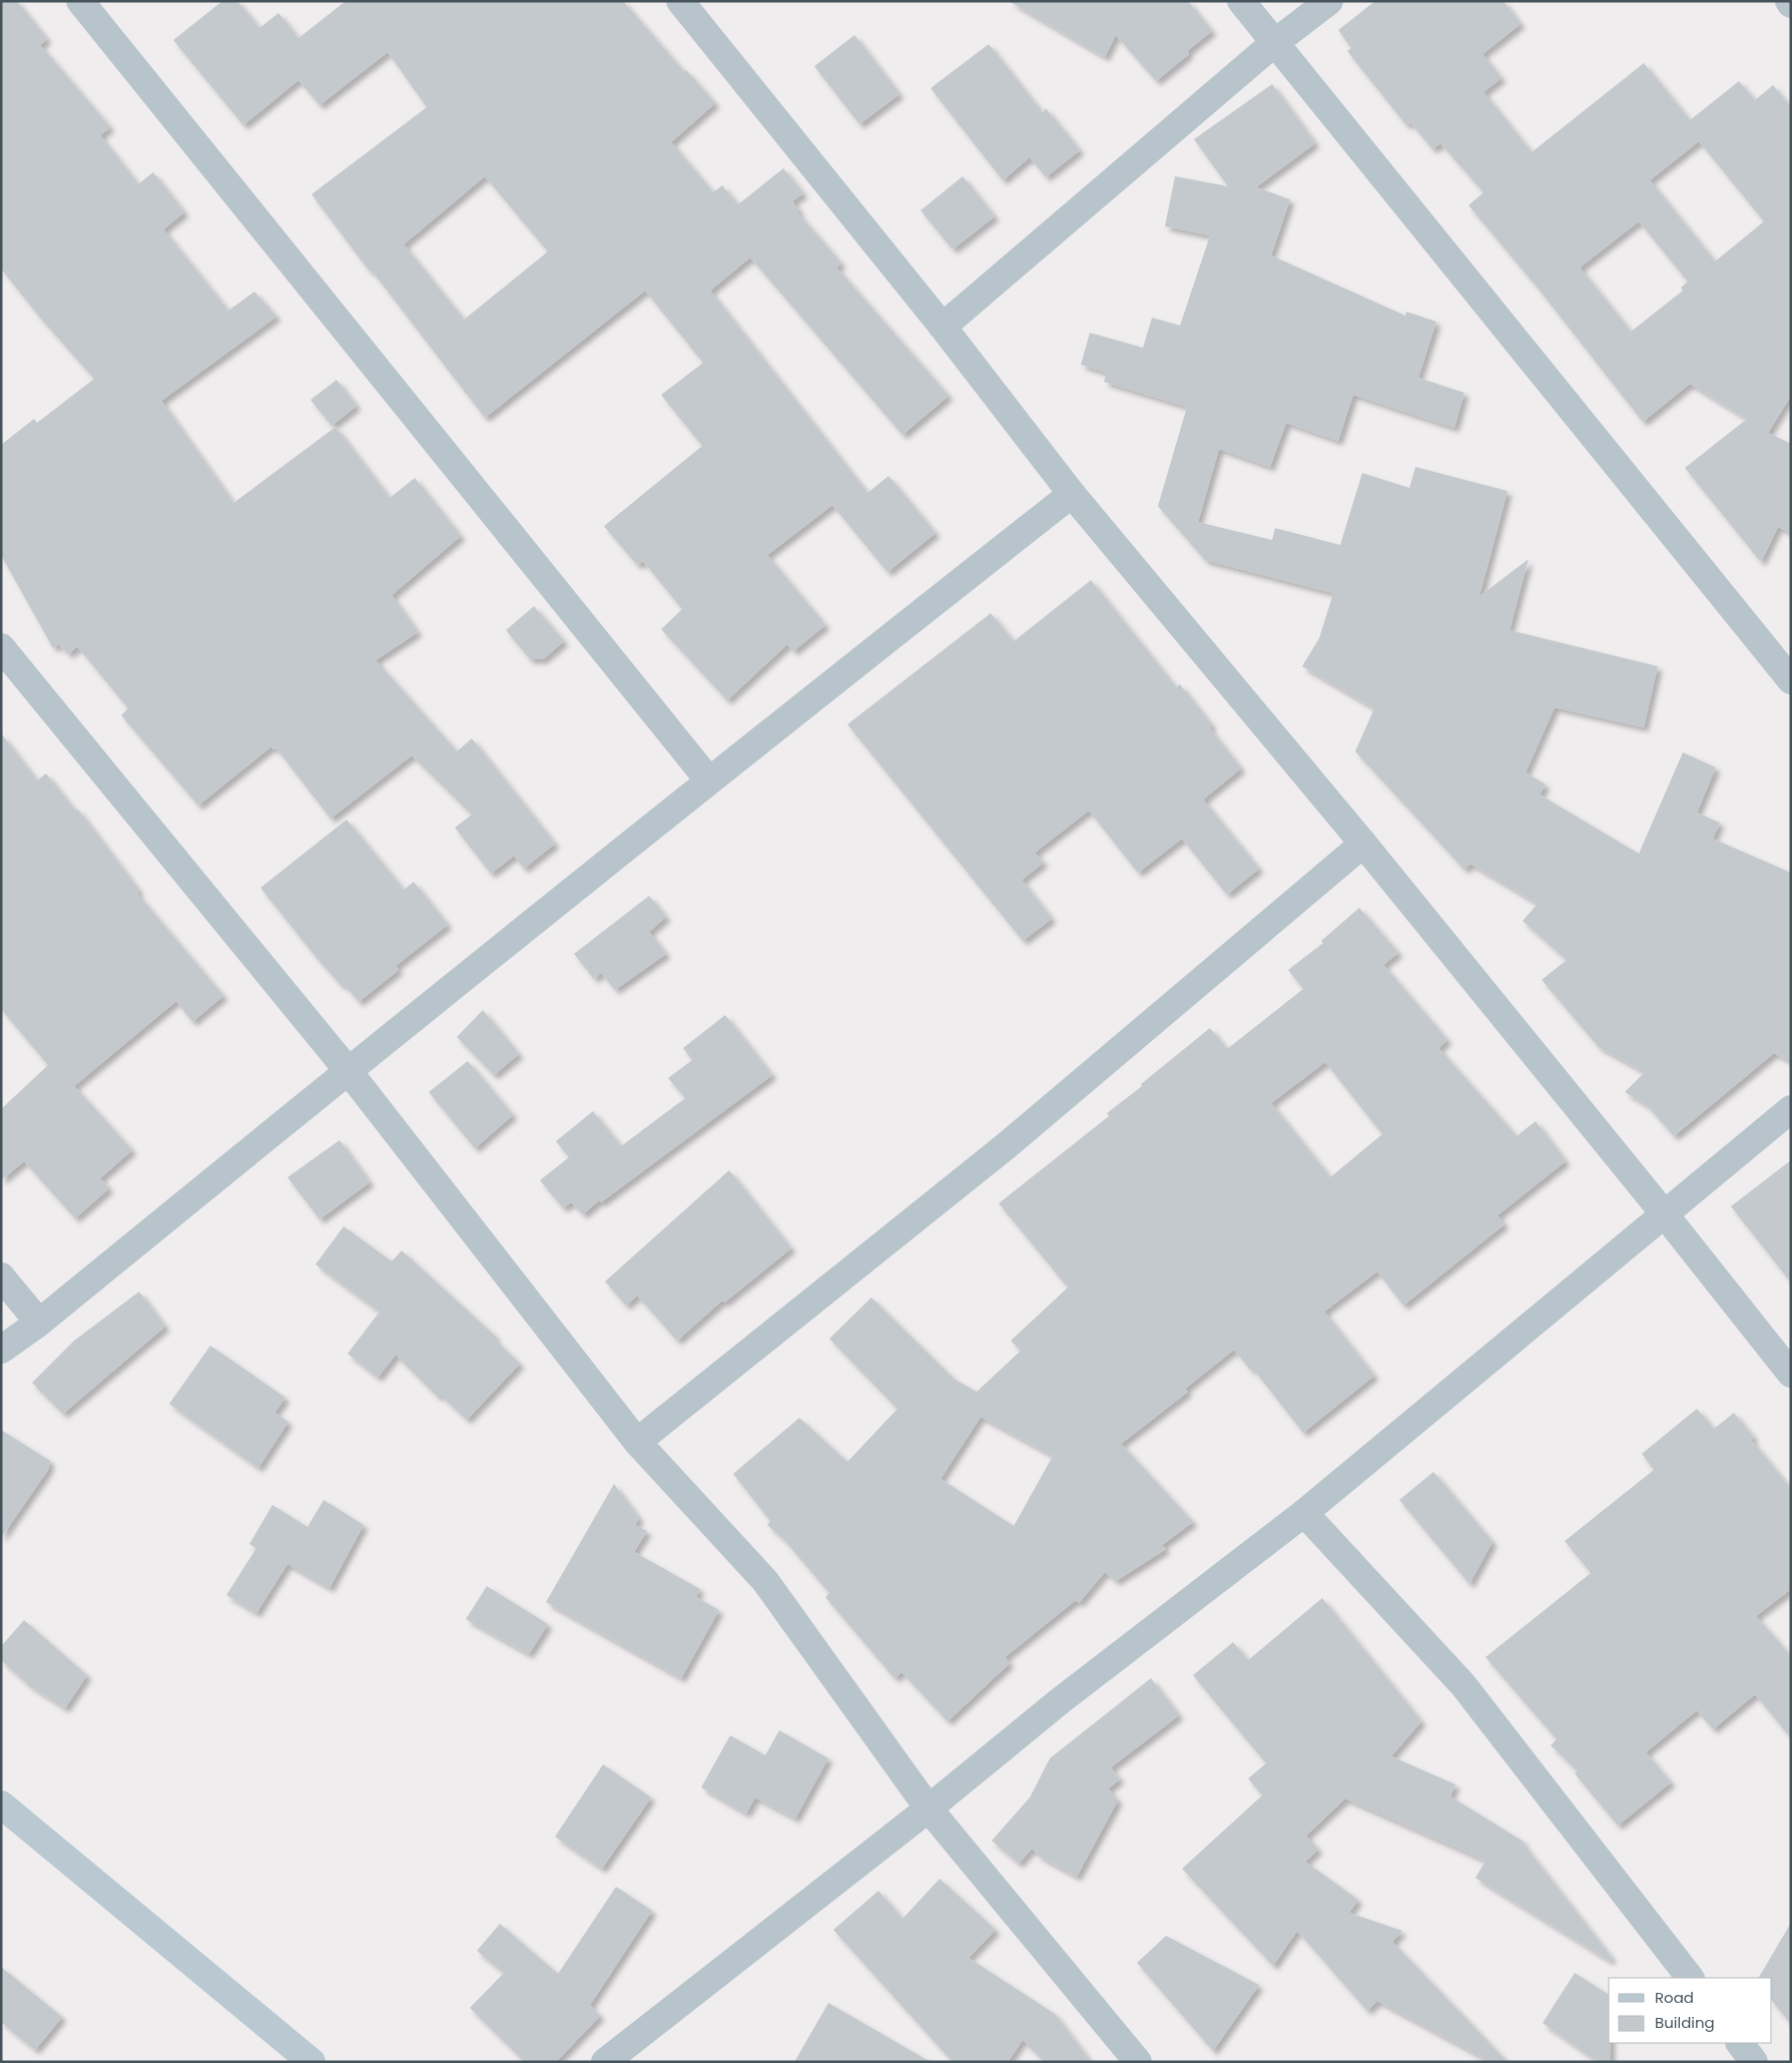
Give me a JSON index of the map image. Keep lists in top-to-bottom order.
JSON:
{
  "legend": ["Road", "Building"]
}
